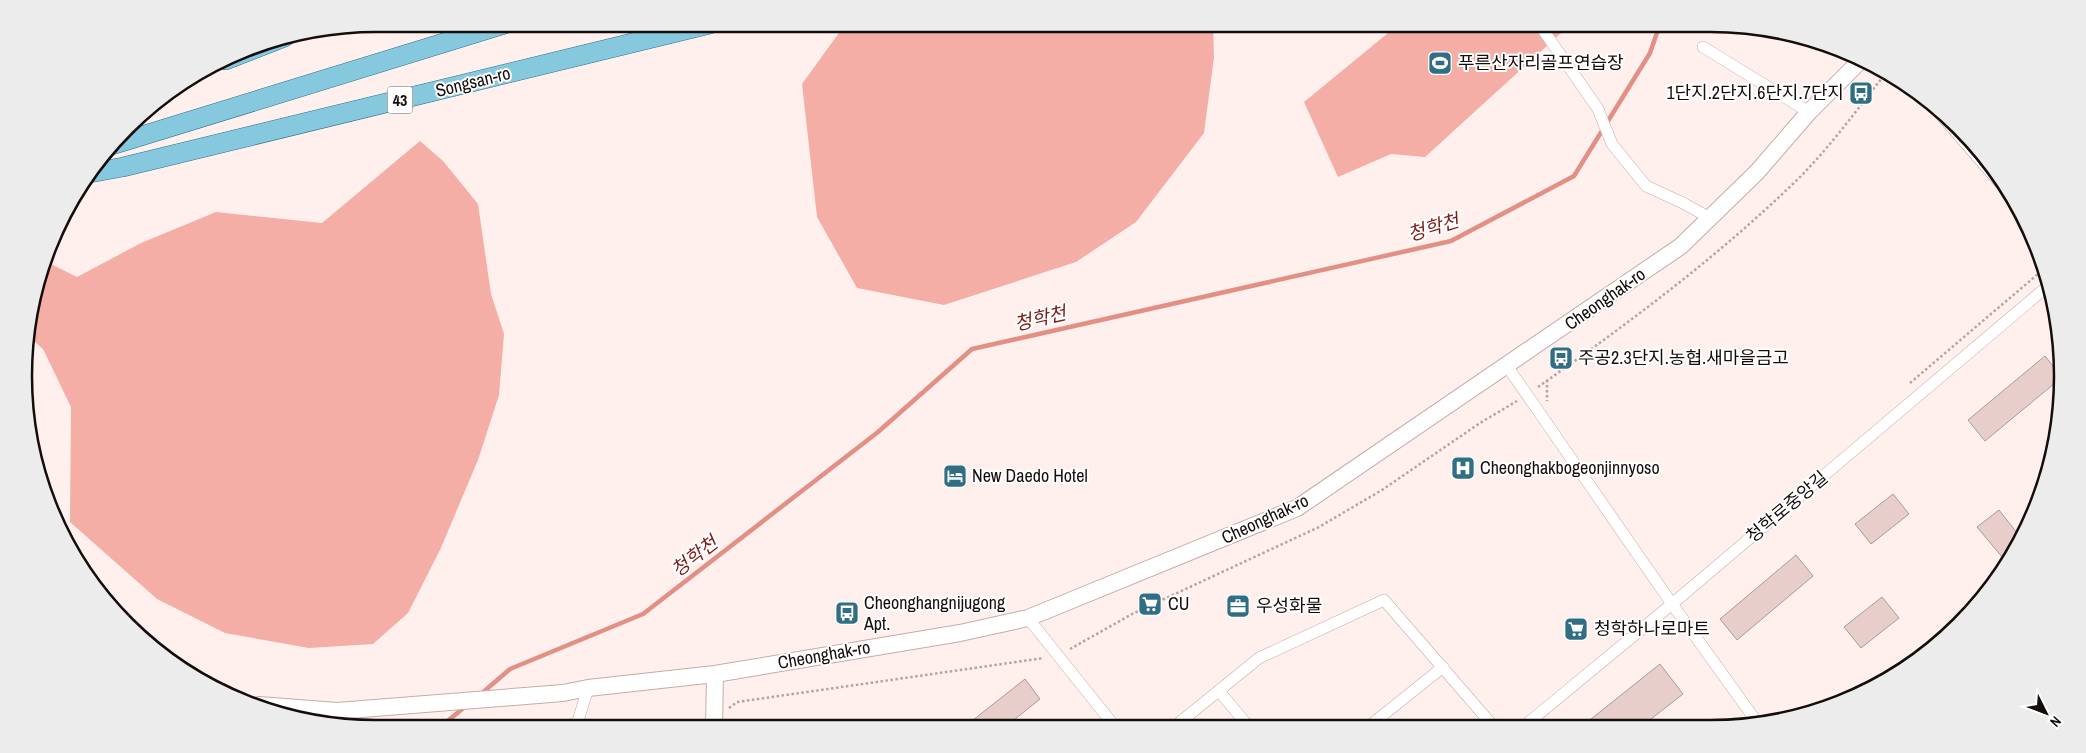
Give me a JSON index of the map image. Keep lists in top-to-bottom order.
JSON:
{
  "streets": {
    "main road": ["Songsan-ro", "43"],
    "street": ["Cheonghak-ro", "청학로중앙길"]
  },
  "water": ["청학천"],
  "places": {
    "sports": ["푸른산자리골프연습장"],
    "bus stop": ["1단지.2단지.6단지.7단지", "주공2.3단지.농협.새마을금고", "Cheonghangnijugong Apt."],
    "hospital": ["Cheonghakbogeonjinnyoso"],
    "hotel": ["New Daedo Hotel"],
    "supermarket": ["CU", "청학하나로마트"],
    "office": ["우성화물"]
  },
  "north": "bottom right"
}
